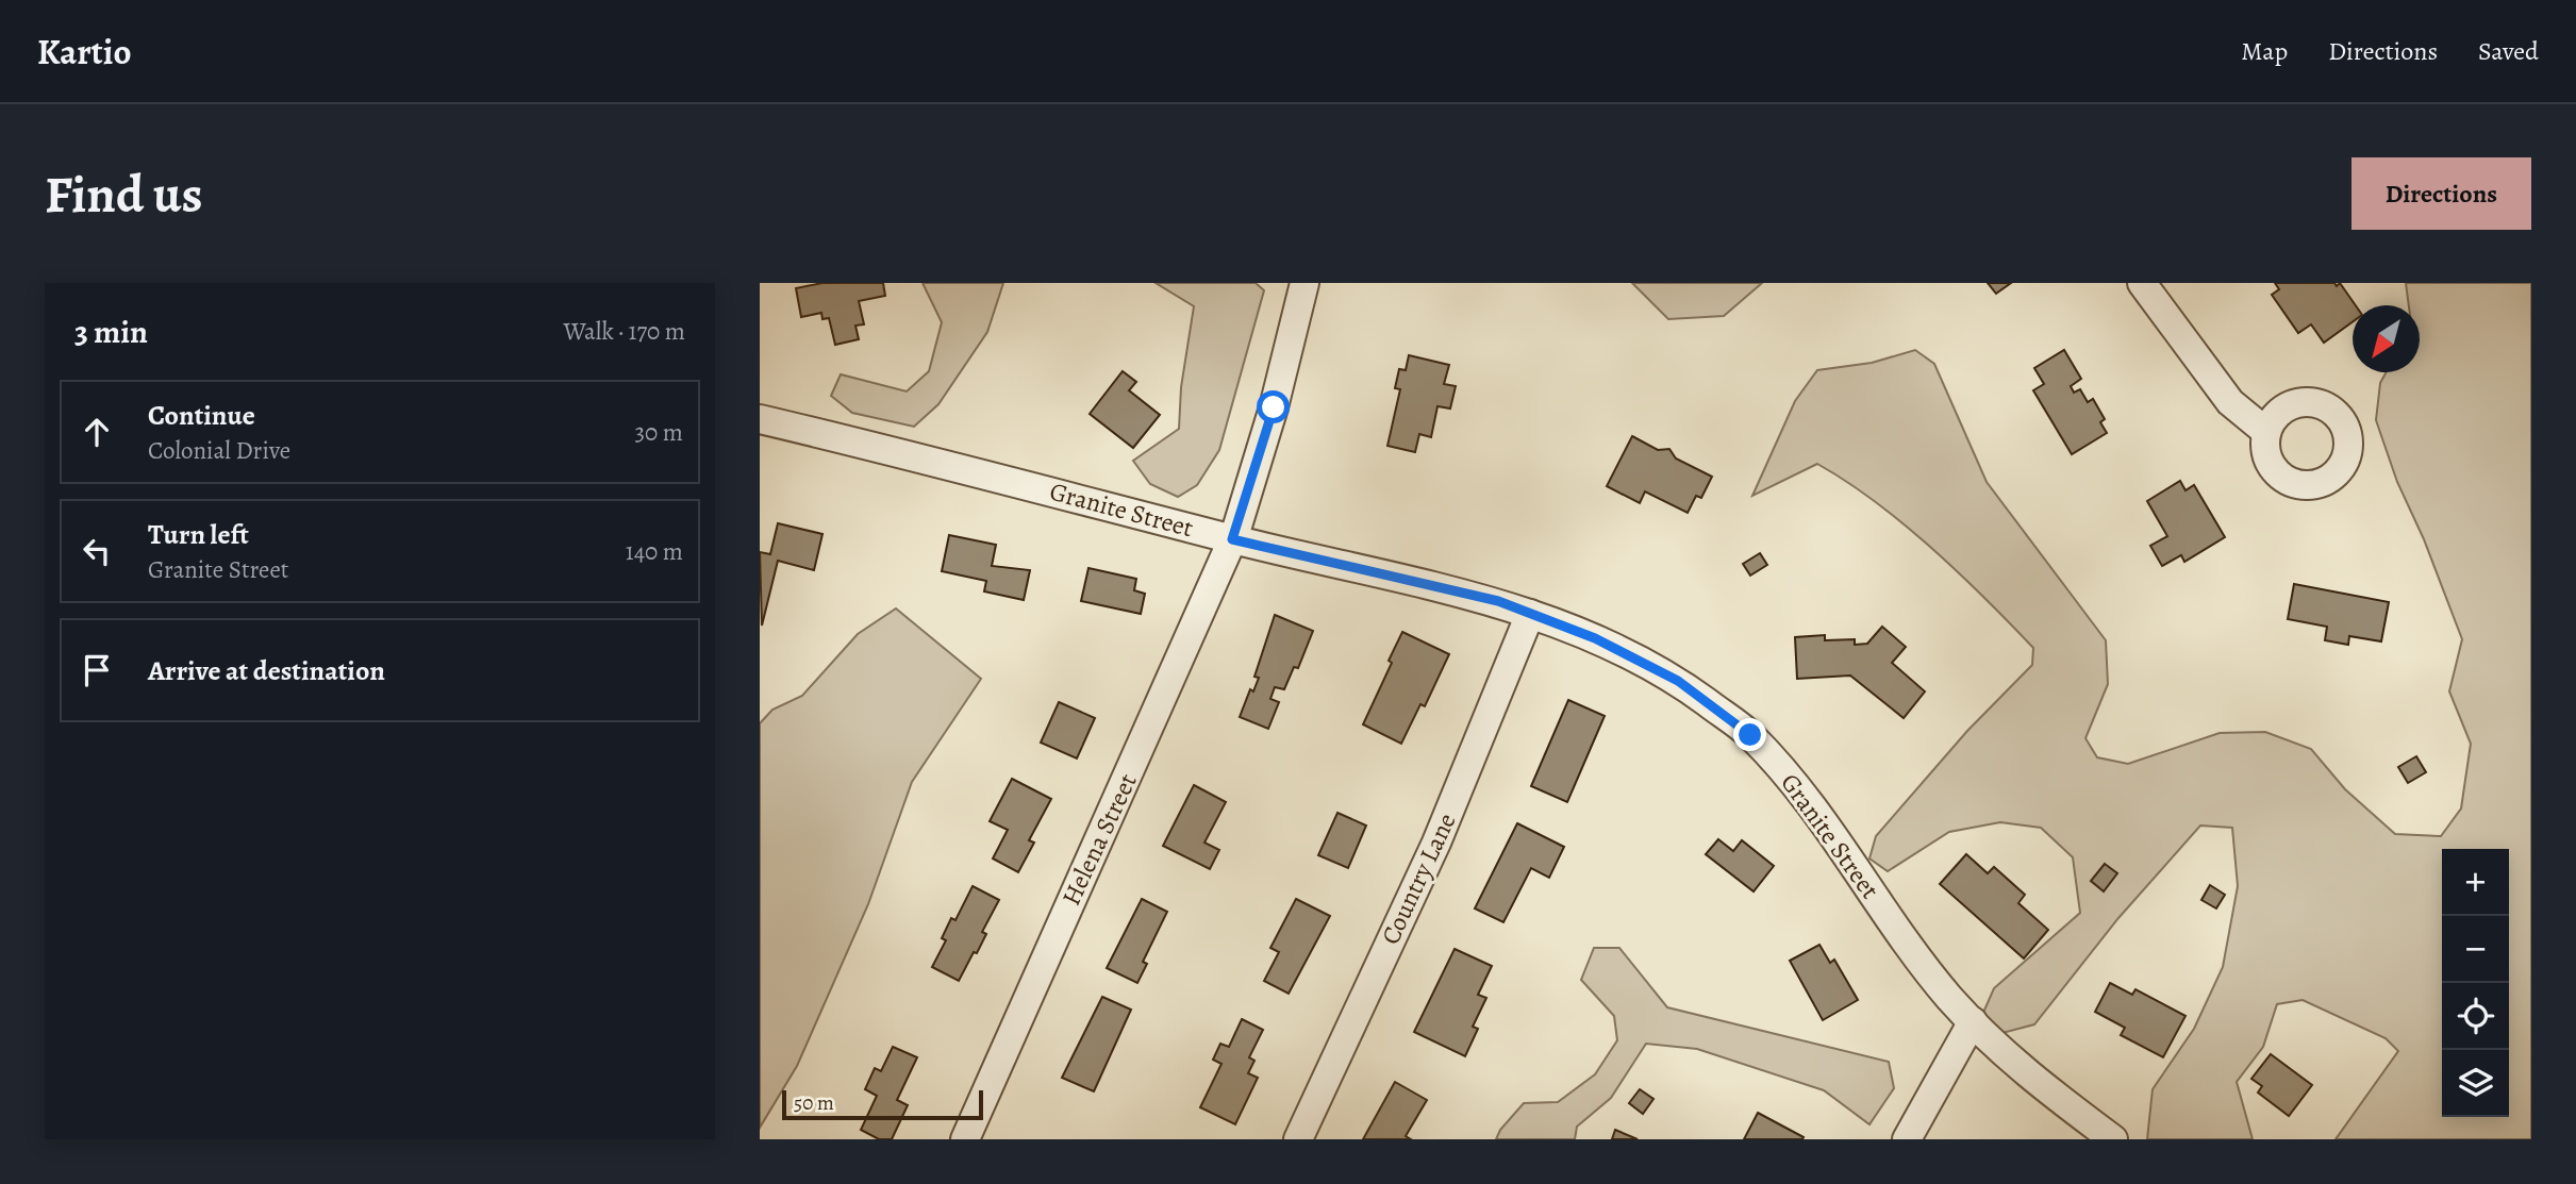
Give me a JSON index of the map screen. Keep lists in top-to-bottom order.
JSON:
{
  "streets": {
    "street": ["Granite Street", "Helena Street", "Country Lane"]
  },
  "crossings": [
    ["Granite Street", "Helena Street"],
    ["Granite Street", "Country Lane"]
  ],
  "scale_bar": "50 m",
  "north": "bottom left",
  "page": {
    "header": "Kartio",
    "nav": ["Map", "Directions", "Saved"],
    "buttons": "Directions",
    "title": "Find us",
    "heading": ["3 min", "Walk · 170 m"],
    "list": [
      ["Continue", "Colonial Drive", "30 m"],
      ["Turn left", "Granite Street", "140 m"],
      "Arrive at destination"
    ],
    "map_buttons": ["+", "−"],
    "scale": "50 m"
  }
}
